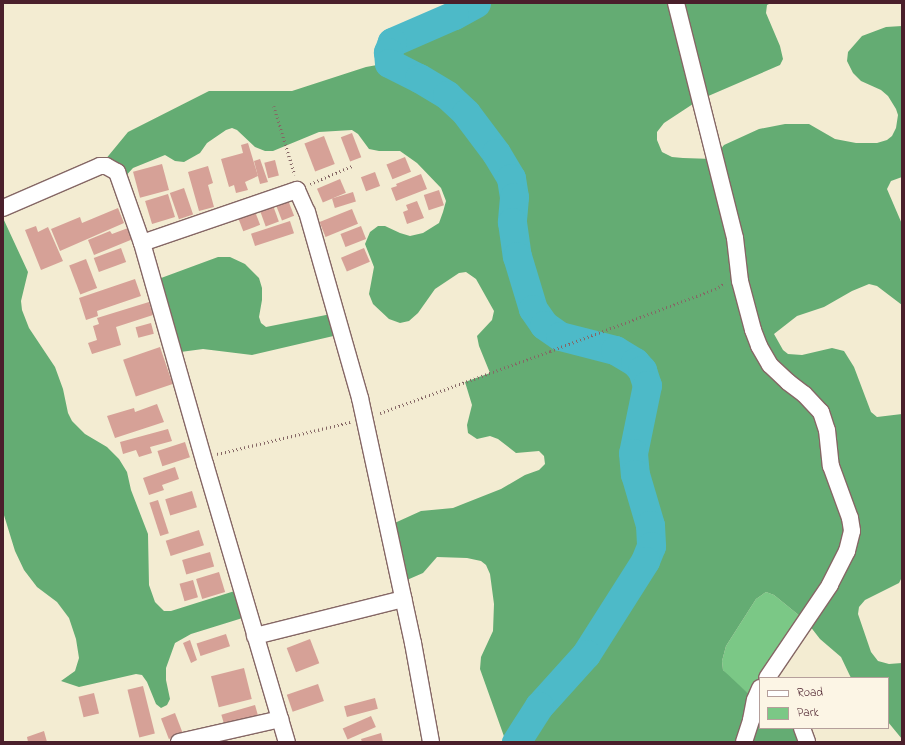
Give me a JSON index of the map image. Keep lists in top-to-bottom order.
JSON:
{
  "legend": ["Road", "Park"]
}
